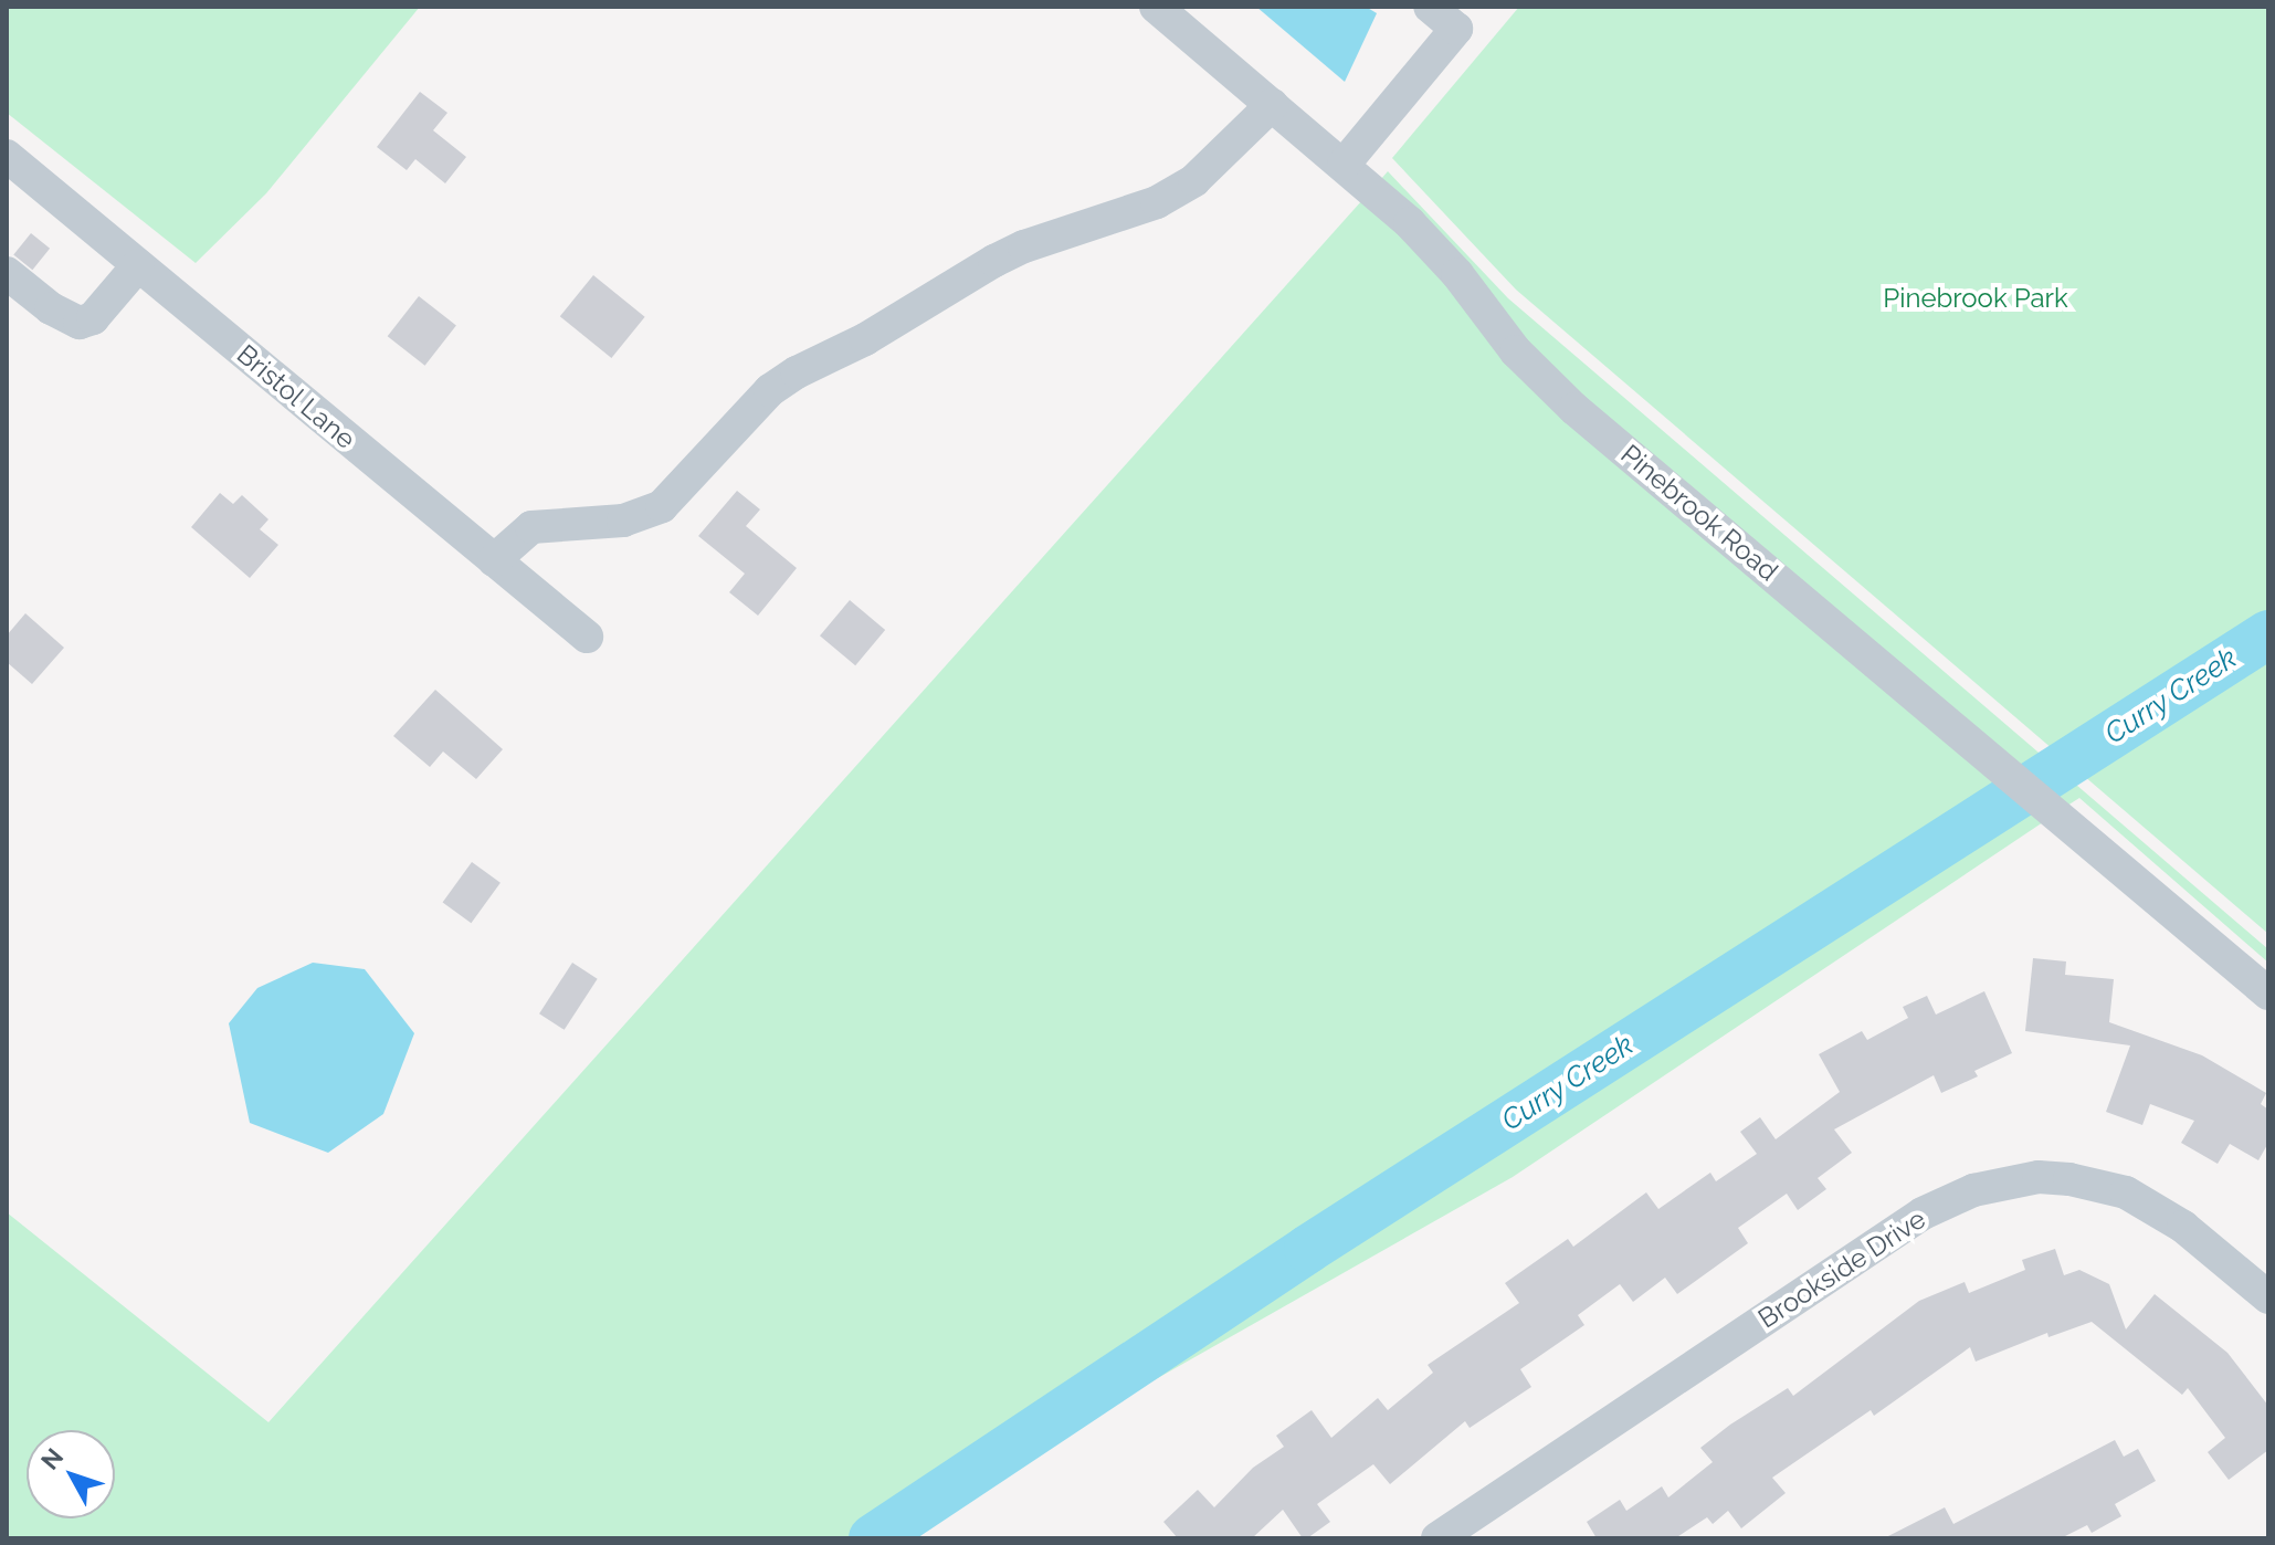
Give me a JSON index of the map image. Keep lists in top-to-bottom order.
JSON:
{
  "streets": {
    "street": ["Bristol Lane", "Pinebrook Road", "Brookside Drive"]
  },
  "water": ["Curry Creek"],
  "parks": ["Pinebrook Park"],
  "north": "top left"
}
